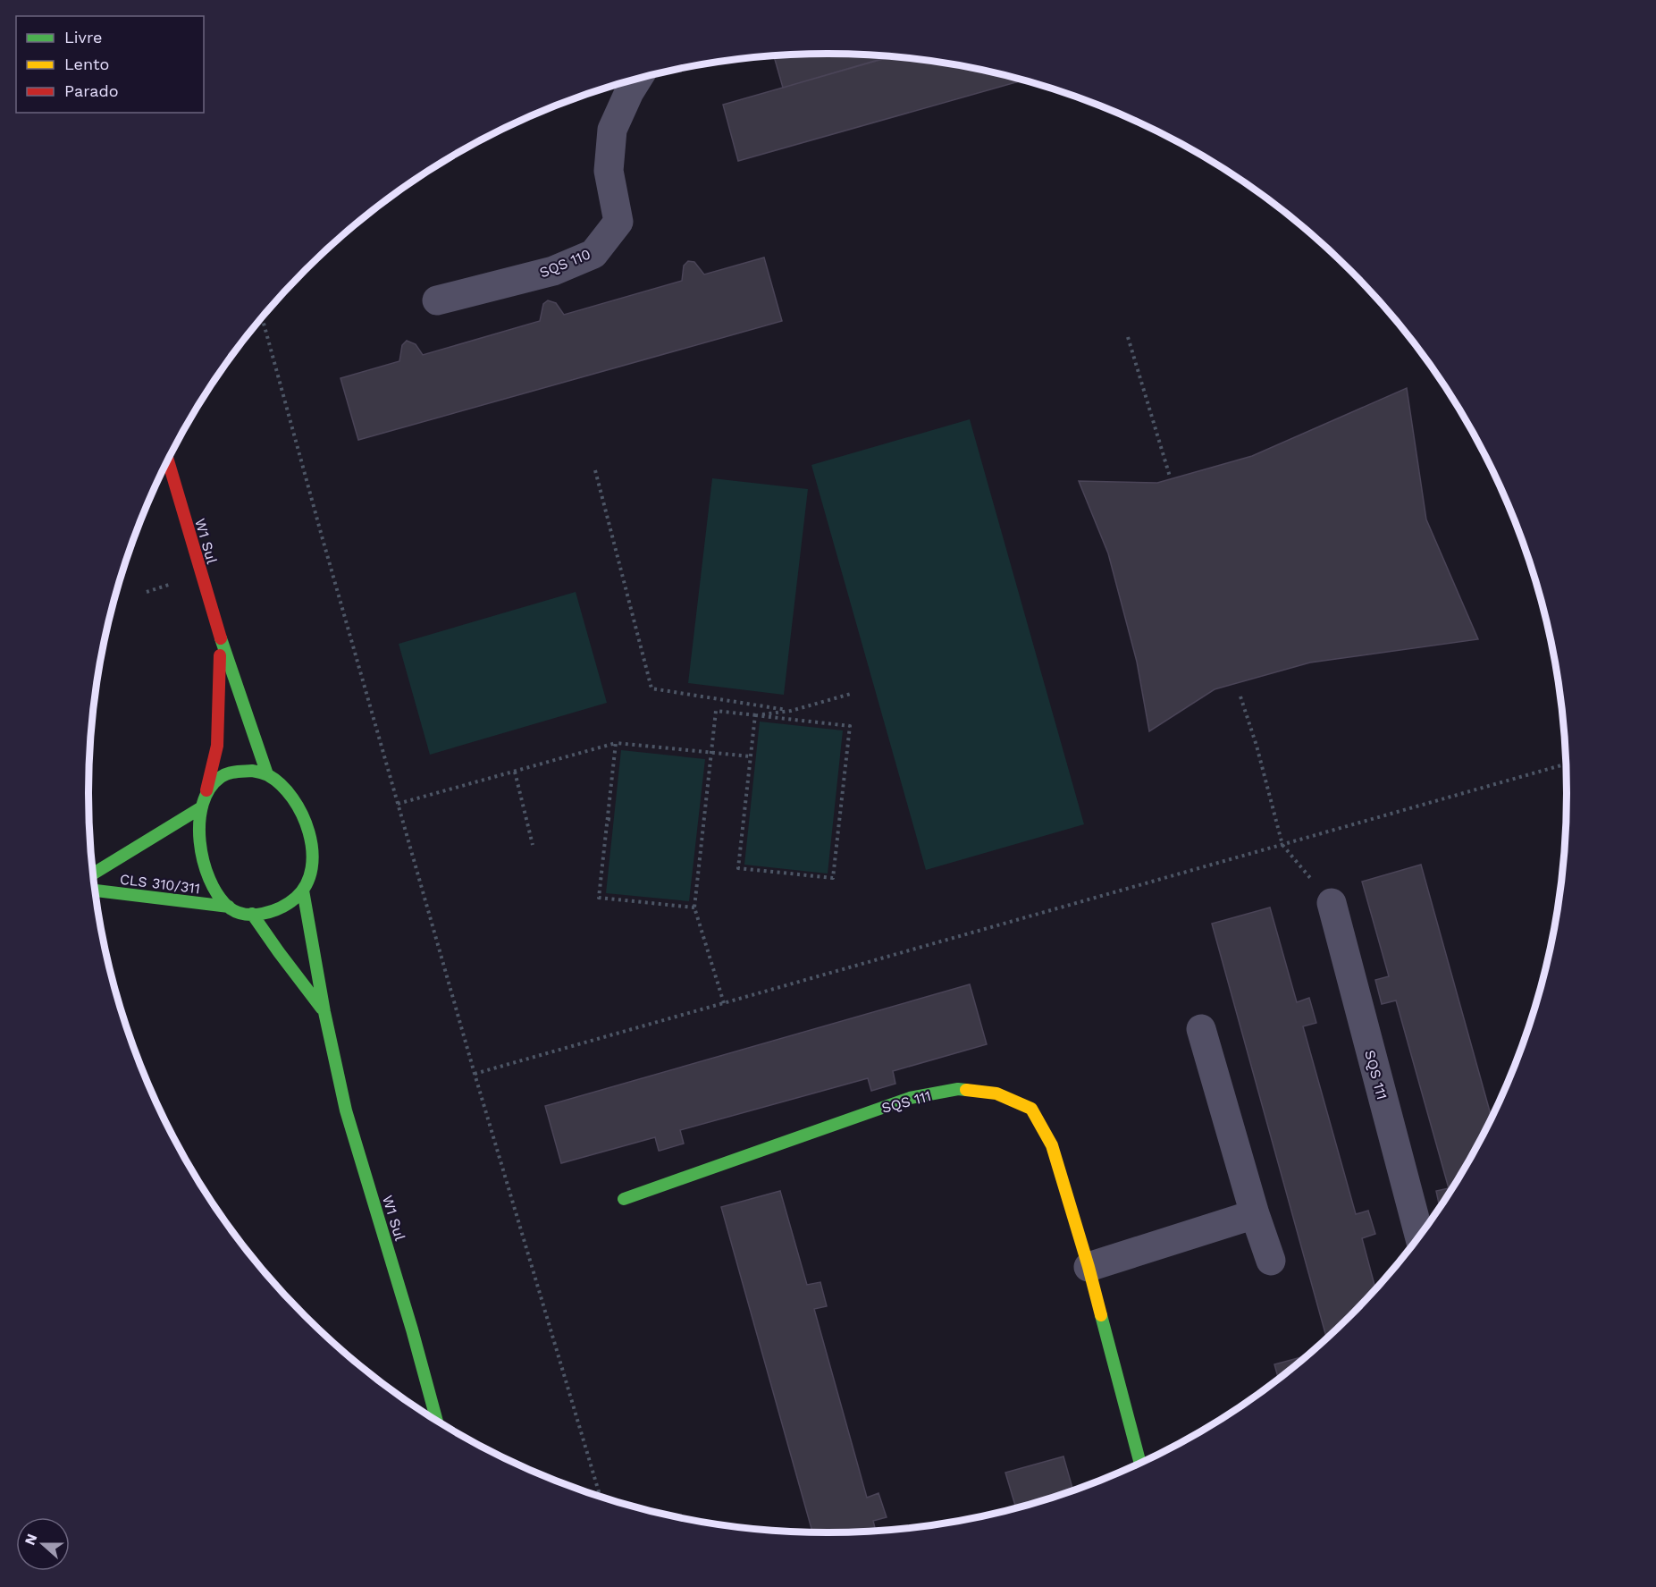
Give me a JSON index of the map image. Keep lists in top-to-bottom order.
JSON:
{
  "streets": {
    "street": [
      "SQS 110",
      "W1 Sul",
      "CLS 310/311",
      "SQS 111"
    ]
  },
  "crossings": [
    ["W1 Sul", "CLS 310/311"]
  ],
  "legend": ["Livre", "Lento", "Parado"],
  "north": "left"
}
